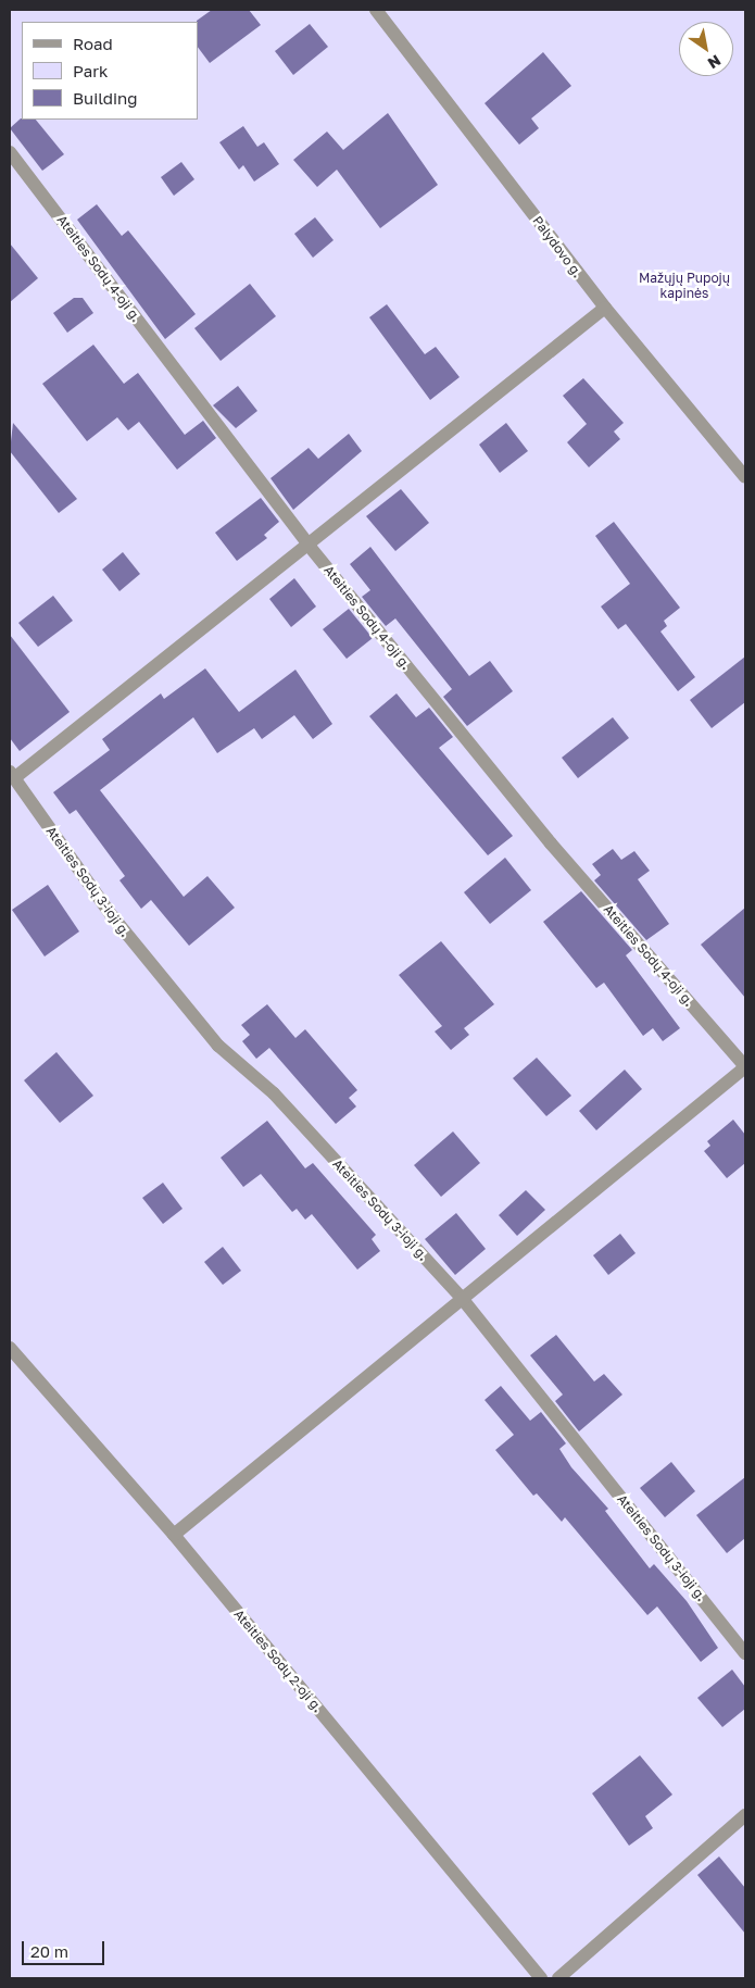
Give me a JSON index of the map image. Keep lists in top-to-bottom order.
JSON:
{
  "streets": {
    "street": [
      "Palydovo g.",
      "Ateities Sodų 4-oji g.",
      "Ateities Sodų 3-ioji g.",
      "Ateities Sodų 2-oji g."
    ]
  },
  "parks": ["Mažųjų Pupojų kapinės"],
  "legend": ["Road", "Park", "Building"],
  "scale_bar": "20 m",
  "north": "bottom right"
}
